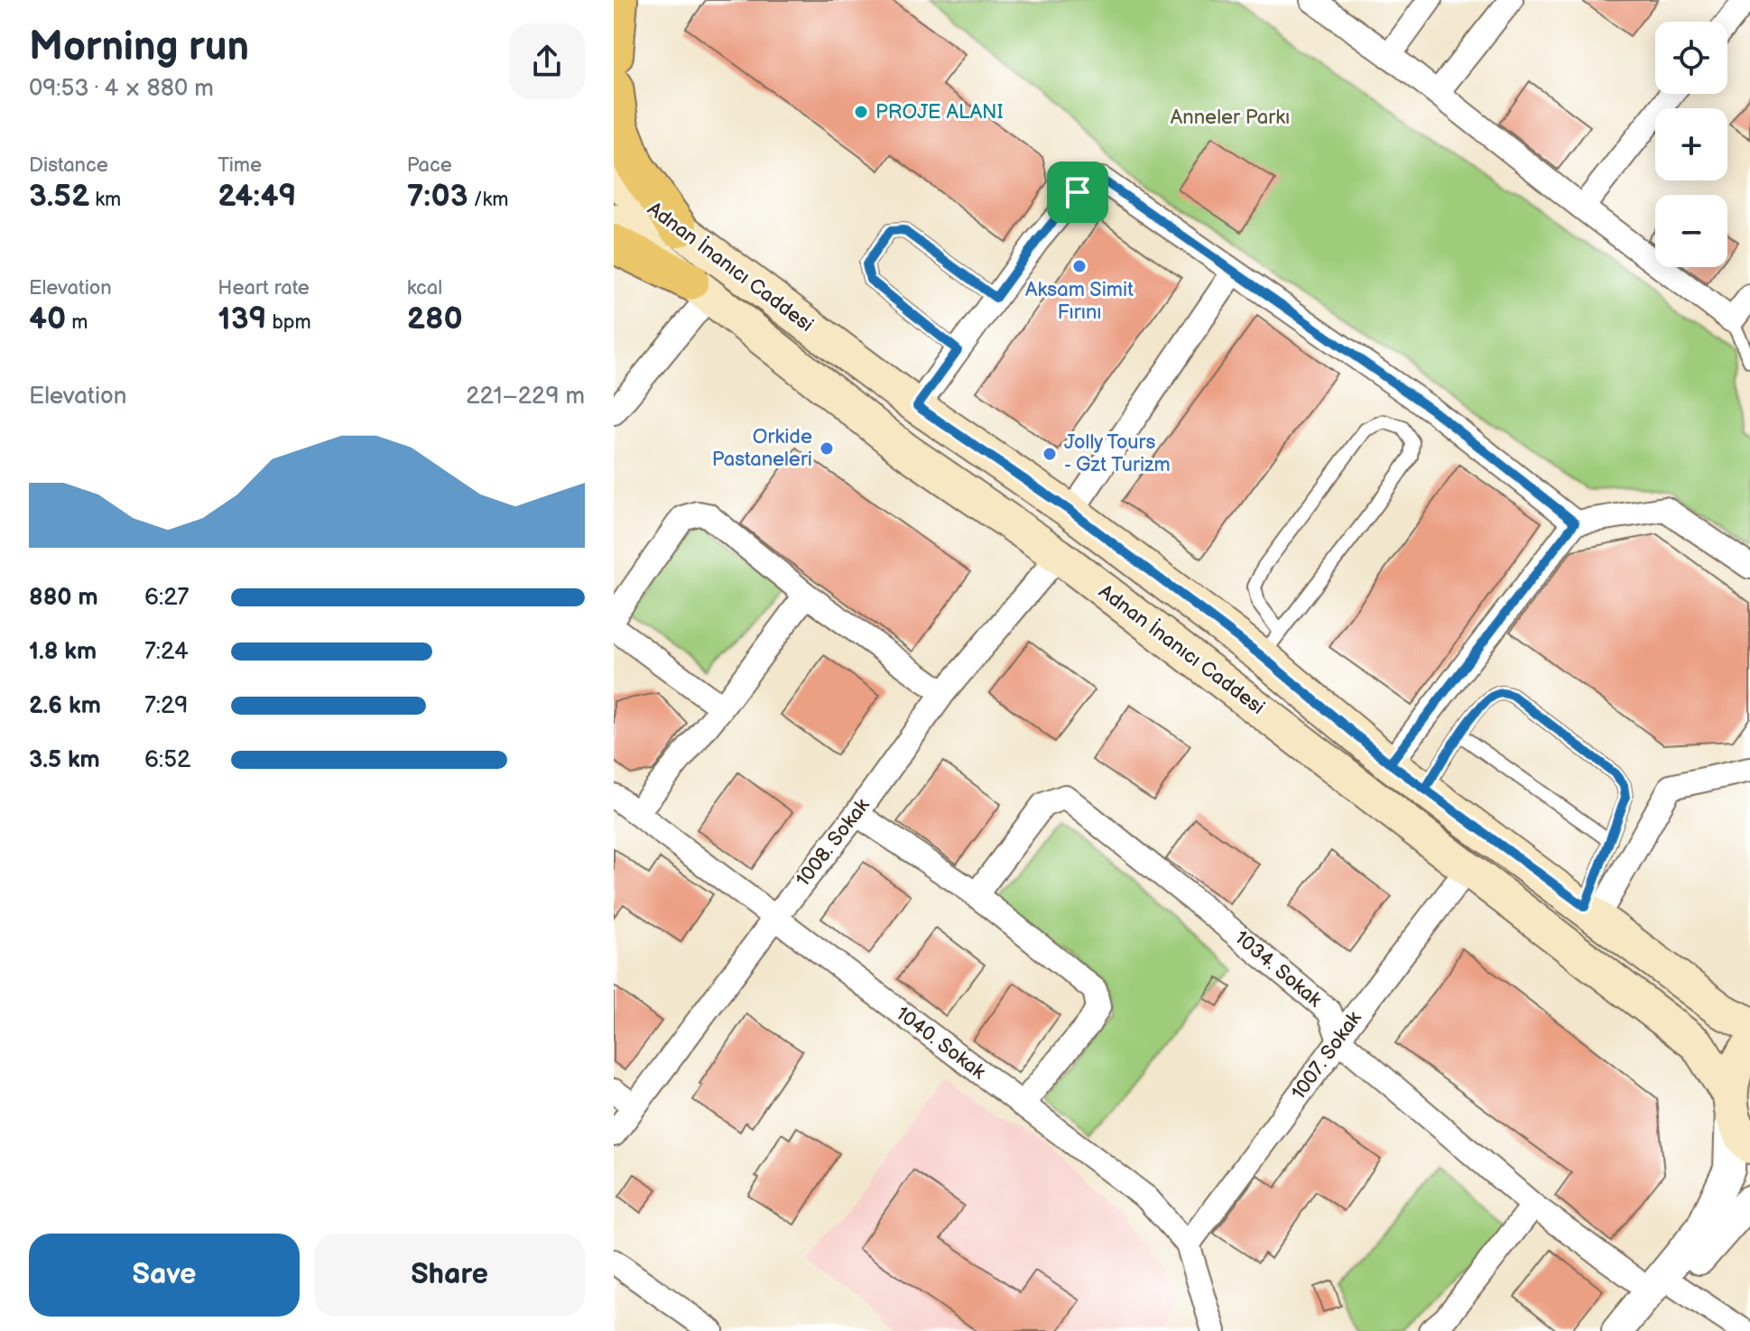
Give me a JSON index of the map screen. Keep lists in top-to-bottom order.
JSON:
{
  "streets": {
    "main road": ["Adnan İnanıcı Caddesi"],
    "street": [
      "1008. Sokak",
      "1034. Sokak",
      "1040. Sokak",
      "1007. Sokak"
    ]
  },
  "crossings": [
    ["Adnan İnanıcı Caddesi", "1008. Sokak"],
    ["Adnan İnanıcı Caddesi", "1007. Sokak"],
    ["1008. Sokak", "1040. Sokak"],
    ["1034. Sokak", "1007. Sokak"],
    ["1040. Sokak", "1007. Sokak"]
  ],
  "parks": ["Anneler Parkı"],
  "places": [
    "PROJE ALANI",
    "Aksam Simit Fırını",
    "Orkide Pastaneleri",
    "Jolly Tours - Gzt Turizm"
  ],
  "page": {
    "heading": ["Morning run", "09:53 · 4 × 880 m"],
    "map_buttons": ["+", "−"],
    "stats": [
      ["Distance", "3.52 km"],
      ["Time", "24:49"],
      ["Pace", "7:03 /km"],
      ["Elevation", "40 m"],
      ["Heart rate", "139 bpm"],
      ["kcal", "280"]
    ],
    "chart": ["Elevation", "221–229 m"],
    "list": [
      {
        "name": "880 m",
        "note": "6:27"
      },
      {
        "name": "1.8 km",
        "note": "7:24"
      },
      {
        "name": "2.6 km",
        "note": "7:29"
      },
      {
        "name": "3.5 km",
        "note": "6:52"
      }
    ],
    "buttons": ["Save", "Share"]
  }
}
